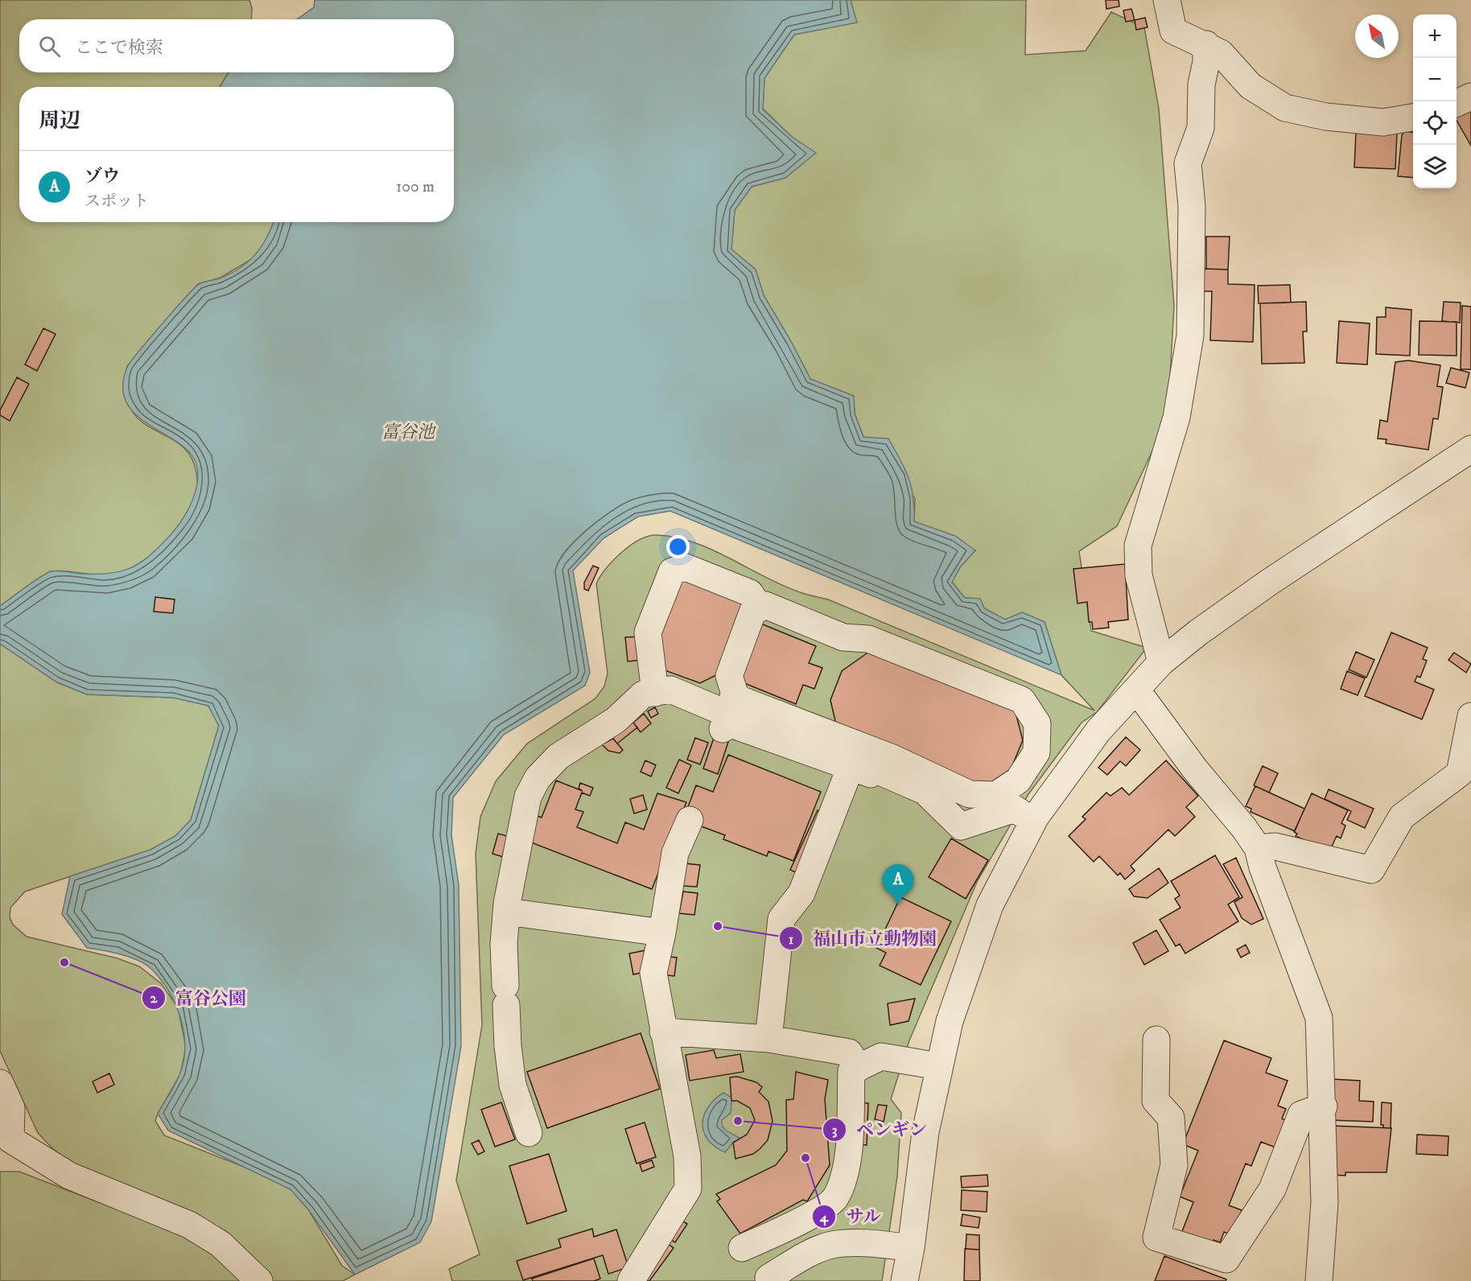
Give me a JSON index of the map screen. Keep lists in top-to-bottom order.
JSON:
{
  "water": ["富谷池"],
  "places": [
    "福山市立動物園",
    "富谷公園",
    "ペンギン",
    "サル"
  ],
  "north": "top left",
  "page": {
    "map_buttons": ["+", "−"],
    "search": "ここで検索",
    "heading": "周辺",
    "list": [
      {
        "mark": "A",
        "name": "ゾウ",
        "note": "スポット",
        "value": "100 m"
      }
    ],
    "pins": "A"
  }
}
